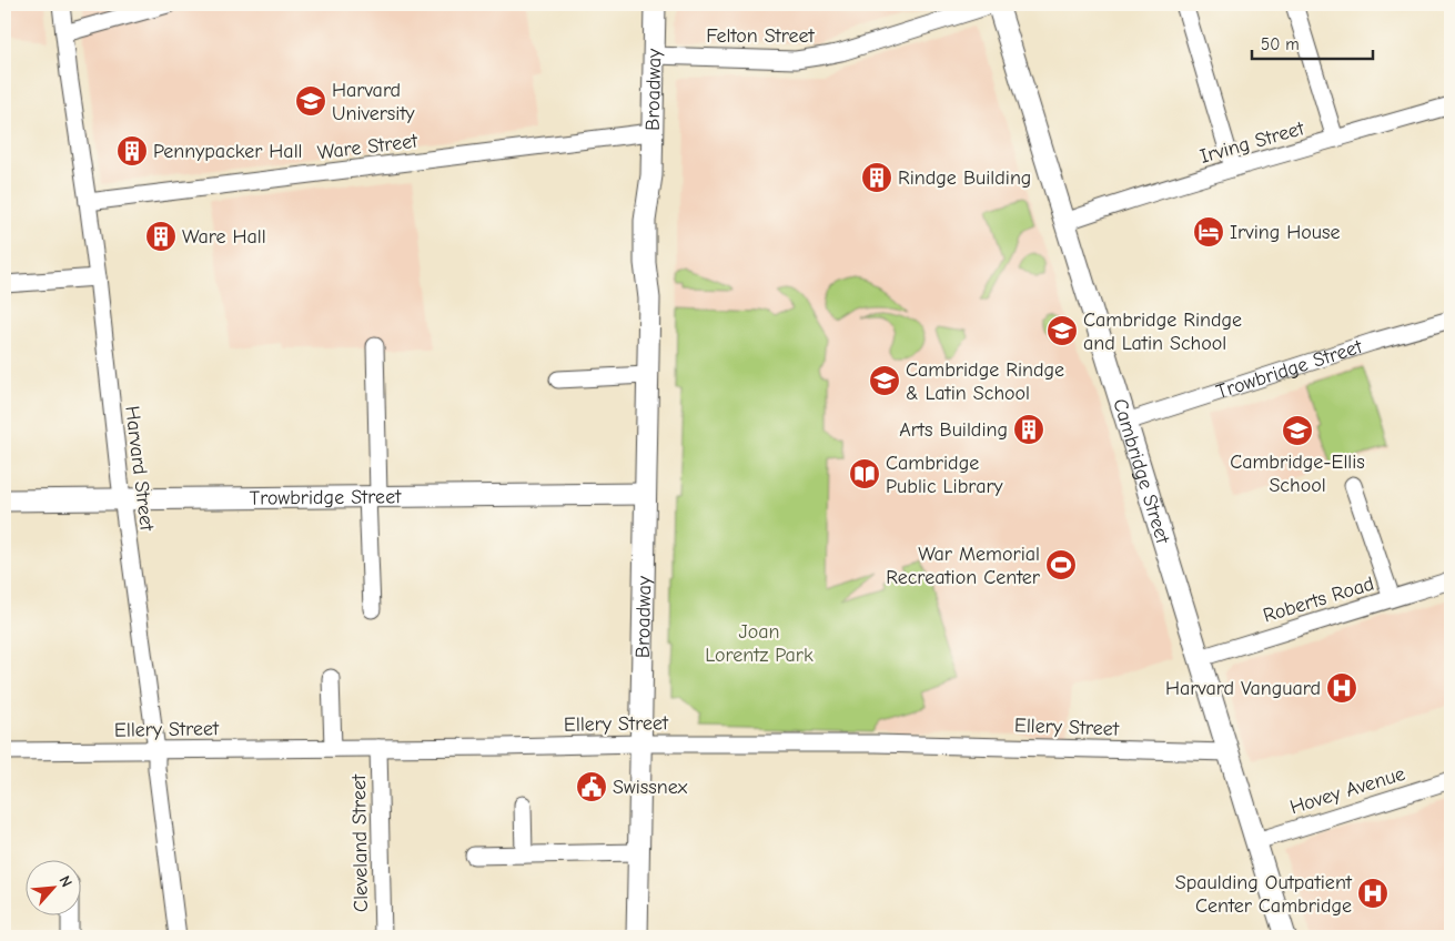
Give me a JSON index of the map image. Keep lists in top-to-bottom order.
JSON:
{
  "streets": {
    "main road": ["Broadway", "Trowbridge Street", "Cambridge Street"],
    "street": [
      "Felton Street",
      "Irving Street",
      "Ware Street",
      "Harvard Street",
      "Roberts Road",
      "Ellery Street",
      "Hovey Avenue",
      "Cleveland Street"
    ]
  },
  "crossings": [
    ["Felton Street", "Broadway"],
    ["Broadway", "Ware Street"],
    ["Broadway", "Trowbridge Street"],
    ["Broadway", "Ellery Street"],
    ["Irving Street", "Cambridge Street"],
    ["Ware Street", "Harvard Street"],
    ["Trowbridge Street", "Harvard Street"],
    ["Trowbridge Street", "Cambridge Street"],
    ["Harvard Street", "Ellery Street"],
    ["Cambridge Street", "Roberts Road"],
    ["Cambridge Street", "Ellery Street"],
    ["Cambridge Street", "Hovey Avenue"],
    ["Ellery Street", "Cleveland Street"]
  ],
  "parks": ["Joan Lorentz Park"],
  "places": {
    "school or university": [
      "Harvard University",
      "Cambridge Rindge and Latin School",
      "Cambridge Rindge & Latin School",
      "Cambridge-Ellis School"
    ],
    "building": [
      "Pennypacker Hall",
      "Rindge Building",
      "Ware Hall",
      "Arts Building"
    ],
    "hotel": ["Irving House"],
    "library": ["Cambridge Public Library"],
    "sports": ["War Memorial Recreation Center"],
    "hospital": ["Harvard Vanguard", "Spaulding Outpatient Center Cambridge"],
    "public building": ["Swissnex"]
  },
  "scale_bar": "50 m",
  "north": "top right"
}
